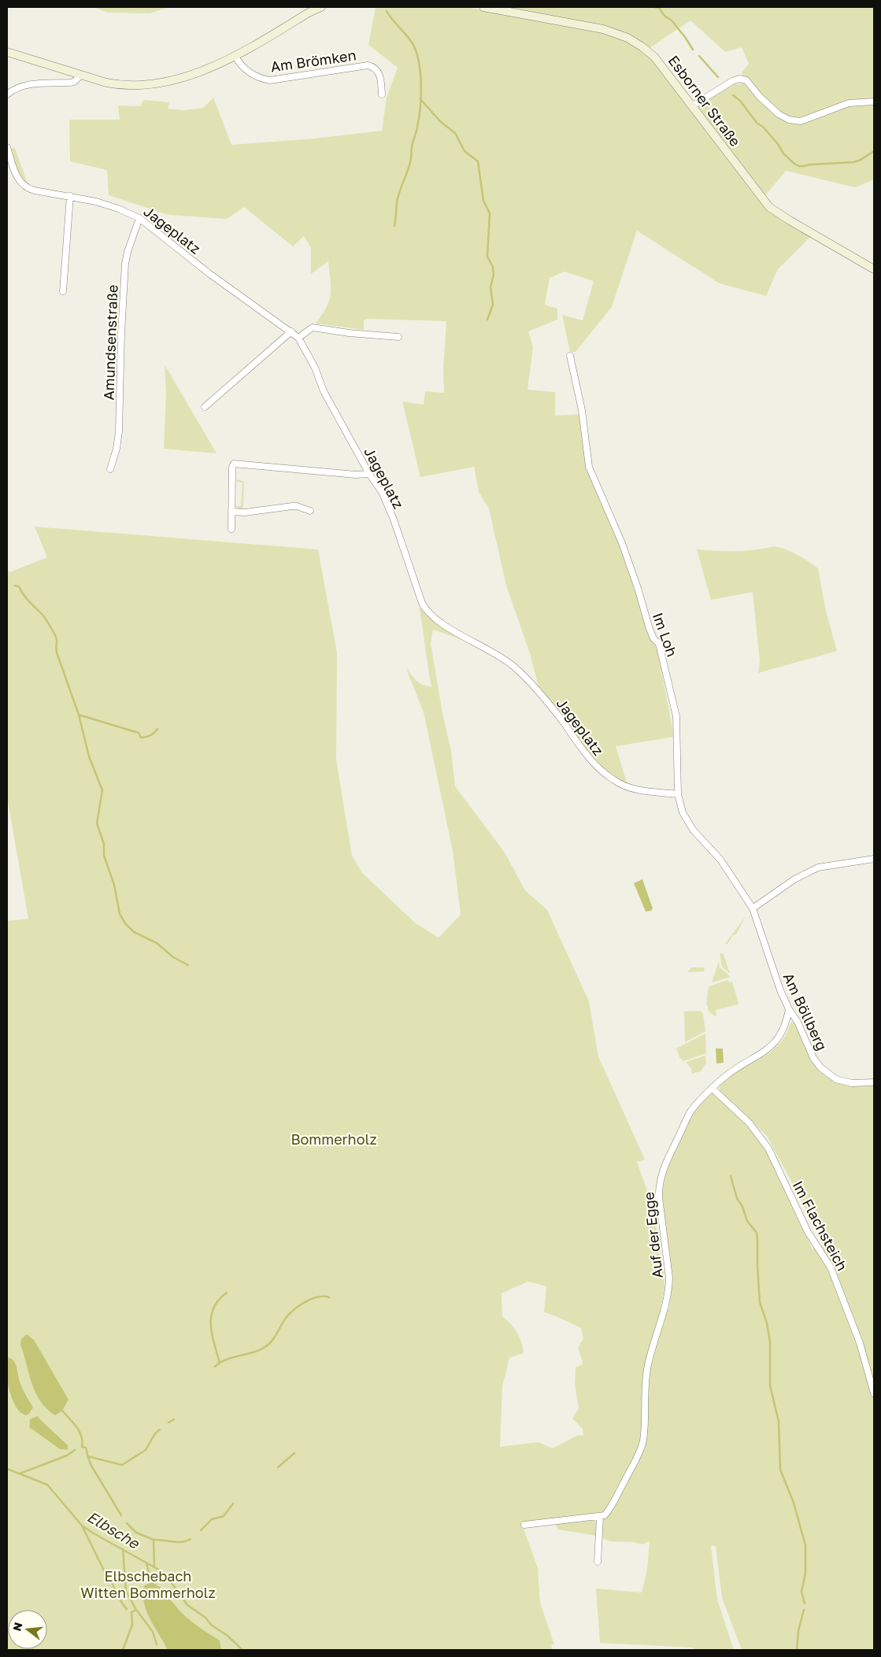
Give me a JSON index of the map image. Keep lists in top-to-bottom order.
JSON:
{
  "streets": {
    "main road": ["Esborner Straße"],
    "street": [
      "Am Brömken",
      "Jageplatz",
      "Amundsenstraße",
      "Im Loh",
      "Am Böllberg",
      "Im Flachsteich",
      "Auf der Egge"
    ]
  },
  "crossings": [
    ["Jageplatz", "Amundsenstraße"],
    ["Jageplatz", "Im Loh"],
    ["Im Loh", "Am Böllberg"],
    ["Am Böllberg", "Auf der Egge"],
    ["Im Flachsteich", "Auf der Egge"]
  ],
  "water": ["Elbsche"],
  "parks": ["Bommerholz", "Elbschebach Witten Bommerholz"],
  "north": "left"
}
